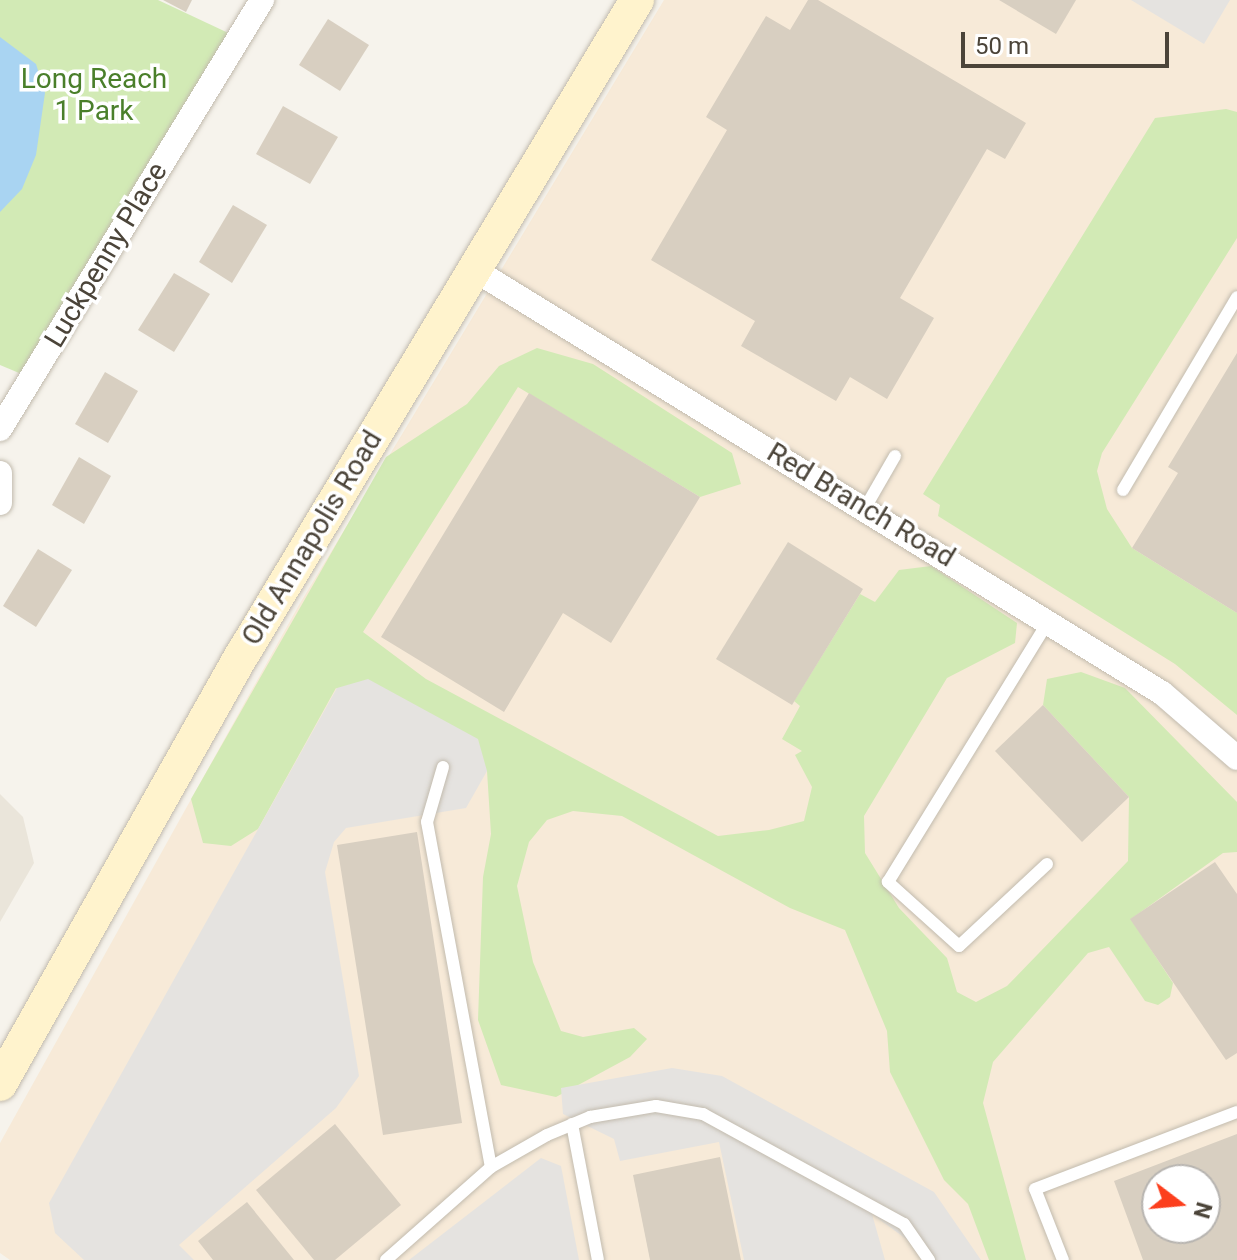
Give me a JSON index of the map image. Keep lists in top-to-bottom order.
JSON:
{
  "streets": {
    "main road": ["Old Annapolis Road"],
    "street": ["Luckpenny Place", "Red Branch Road"]
  },
  "crossings": [
    ["Red Branch Road", "Old Annapolis Road"]
  ],
  "parks": ["Long Reach 1 Park"],
  "scale_bar": "50 m",
  "north": "right"
}
